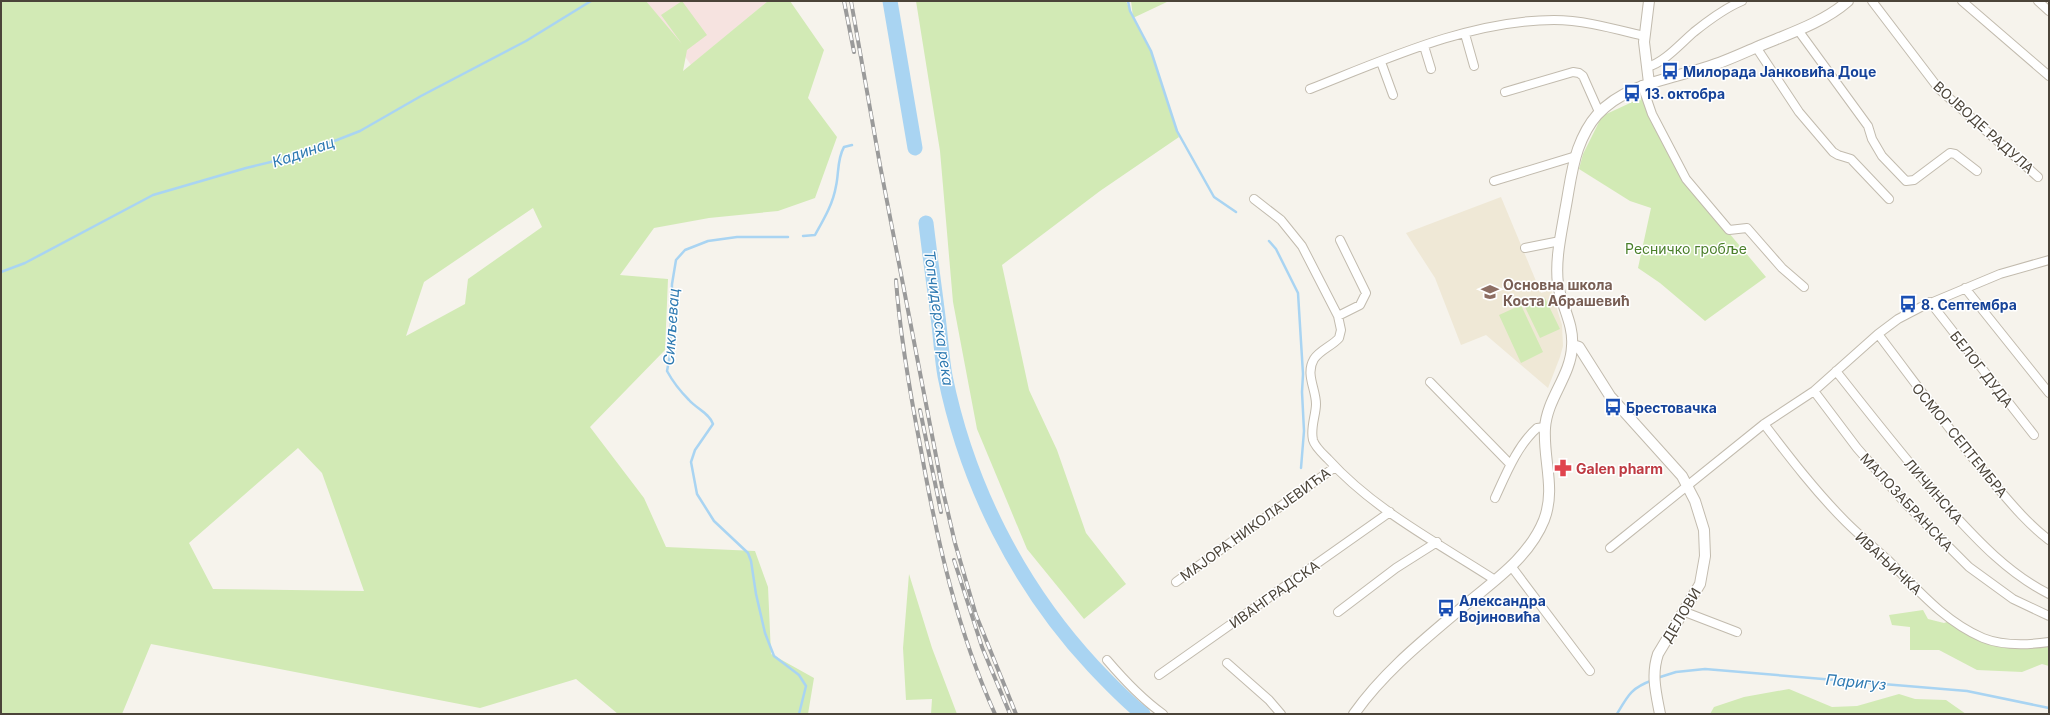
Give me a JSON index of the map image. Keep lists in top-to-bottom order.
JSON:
{
  "streets": {
    "street": [
      "ВОЈВОДЕ РАДУЛА",
      "БЕЛОГ ДУДА",
      "ОСМОГ СЕПТЕМБРА",
      "ЛИЧИНСКА",
      "МАЛОЗАБРАНСКА",
      "МАЈОРА НИКОЛАЈЕВИЋА",
      "ИВАЊИЧКА",
      "ИВАНГРАДСКА",
      "ДЕЛОВИ"
    ]
  },
  "water": [
    "Кадинац",
    "Топчидерска река",
    "Сикљевац",
    "Паригуз"
  ],
  "parks": ["Ресничко гробље"],
  "places": {
    "bus stop": [
      "Милорада Јанковића Доце",
      "13. октобра",
      "8. Септембра",
      "Брестовачка",
      "Александра Војиновића"
    ],
    "school or university": ["Основна школа Коста Абрашевић"],
    "pharmacy": ["Galen pharm"]
  }
}
